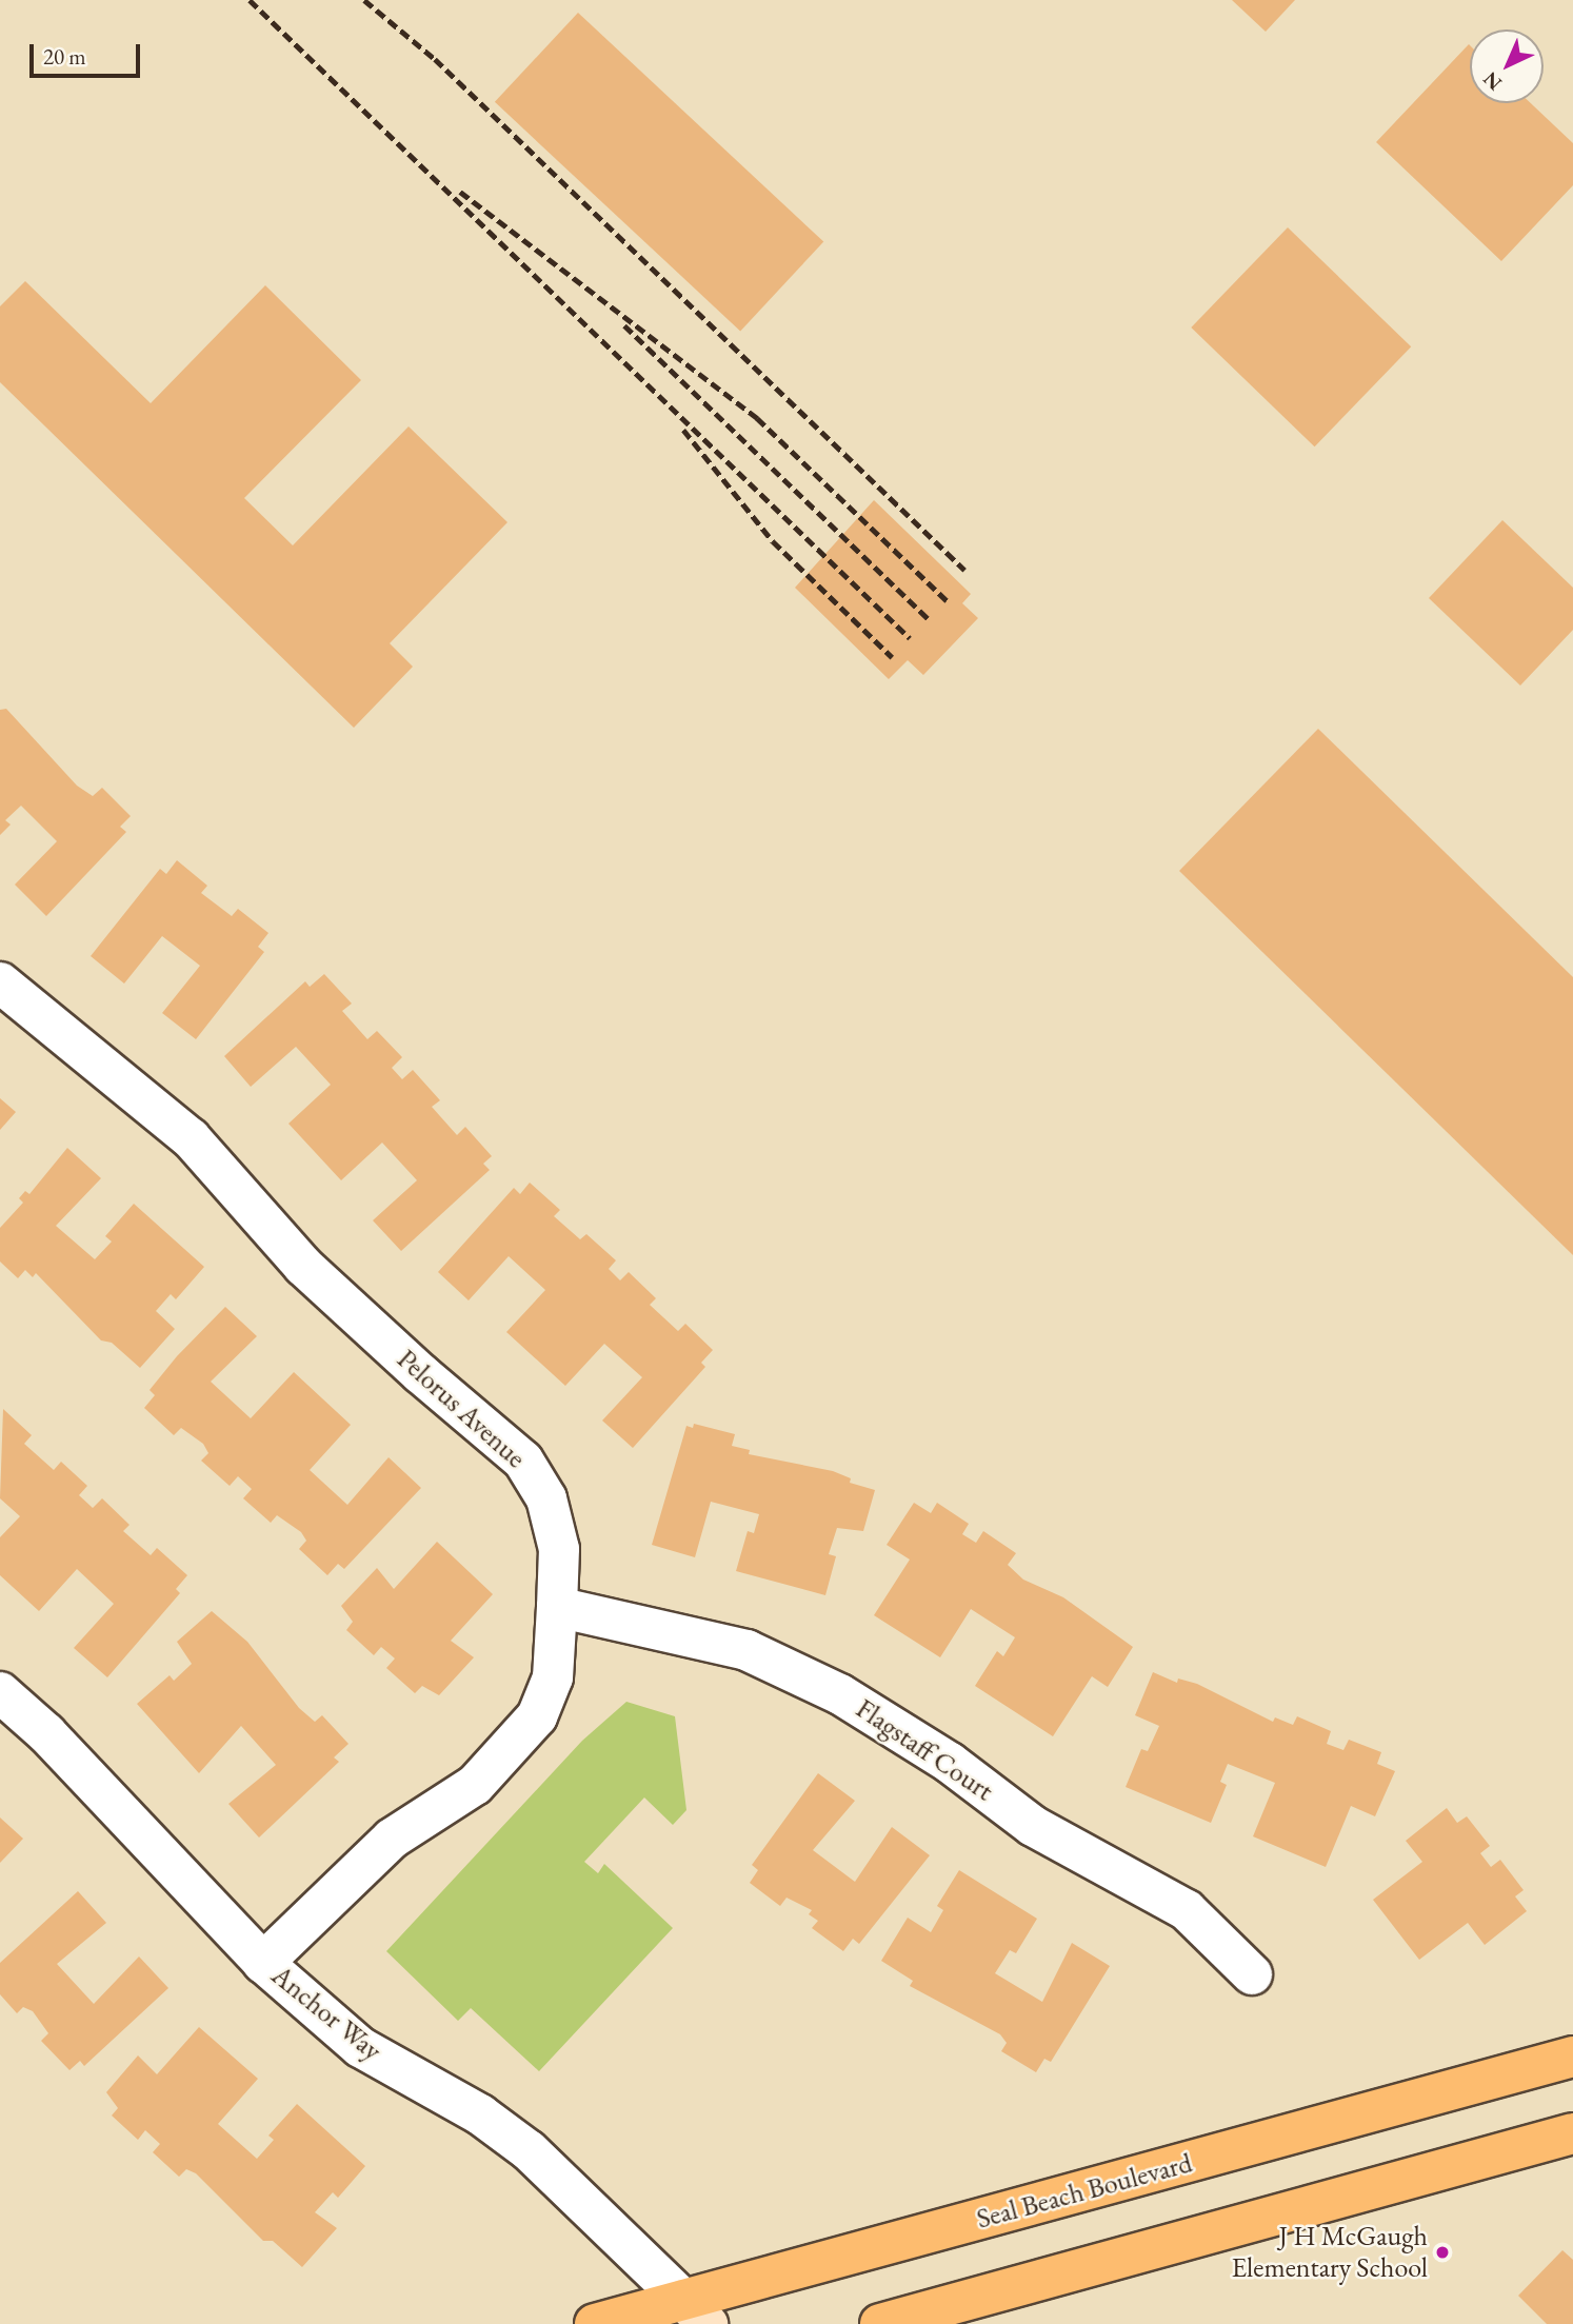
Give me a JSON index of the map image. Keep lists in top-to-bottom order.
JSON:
{
  "streets": {
    "main road": ["Seal Beach Boulevard"],
    "street": ["Pelorus Avenue", "Flagstaff Court", "Anchor Way"]
  },
  "crossings": [
    ["Pelorus Avenue", "Flagstaff Court"],
    ["Pelorus Avenue", "Anchor Way"],
    ["Anchor Way", "Seal Beach Boulevard"]
  ],
  "places": ["J H McGaugh Elementary School"],
  "scale_bar": "20 m",
  "north": "bottom left"
}
